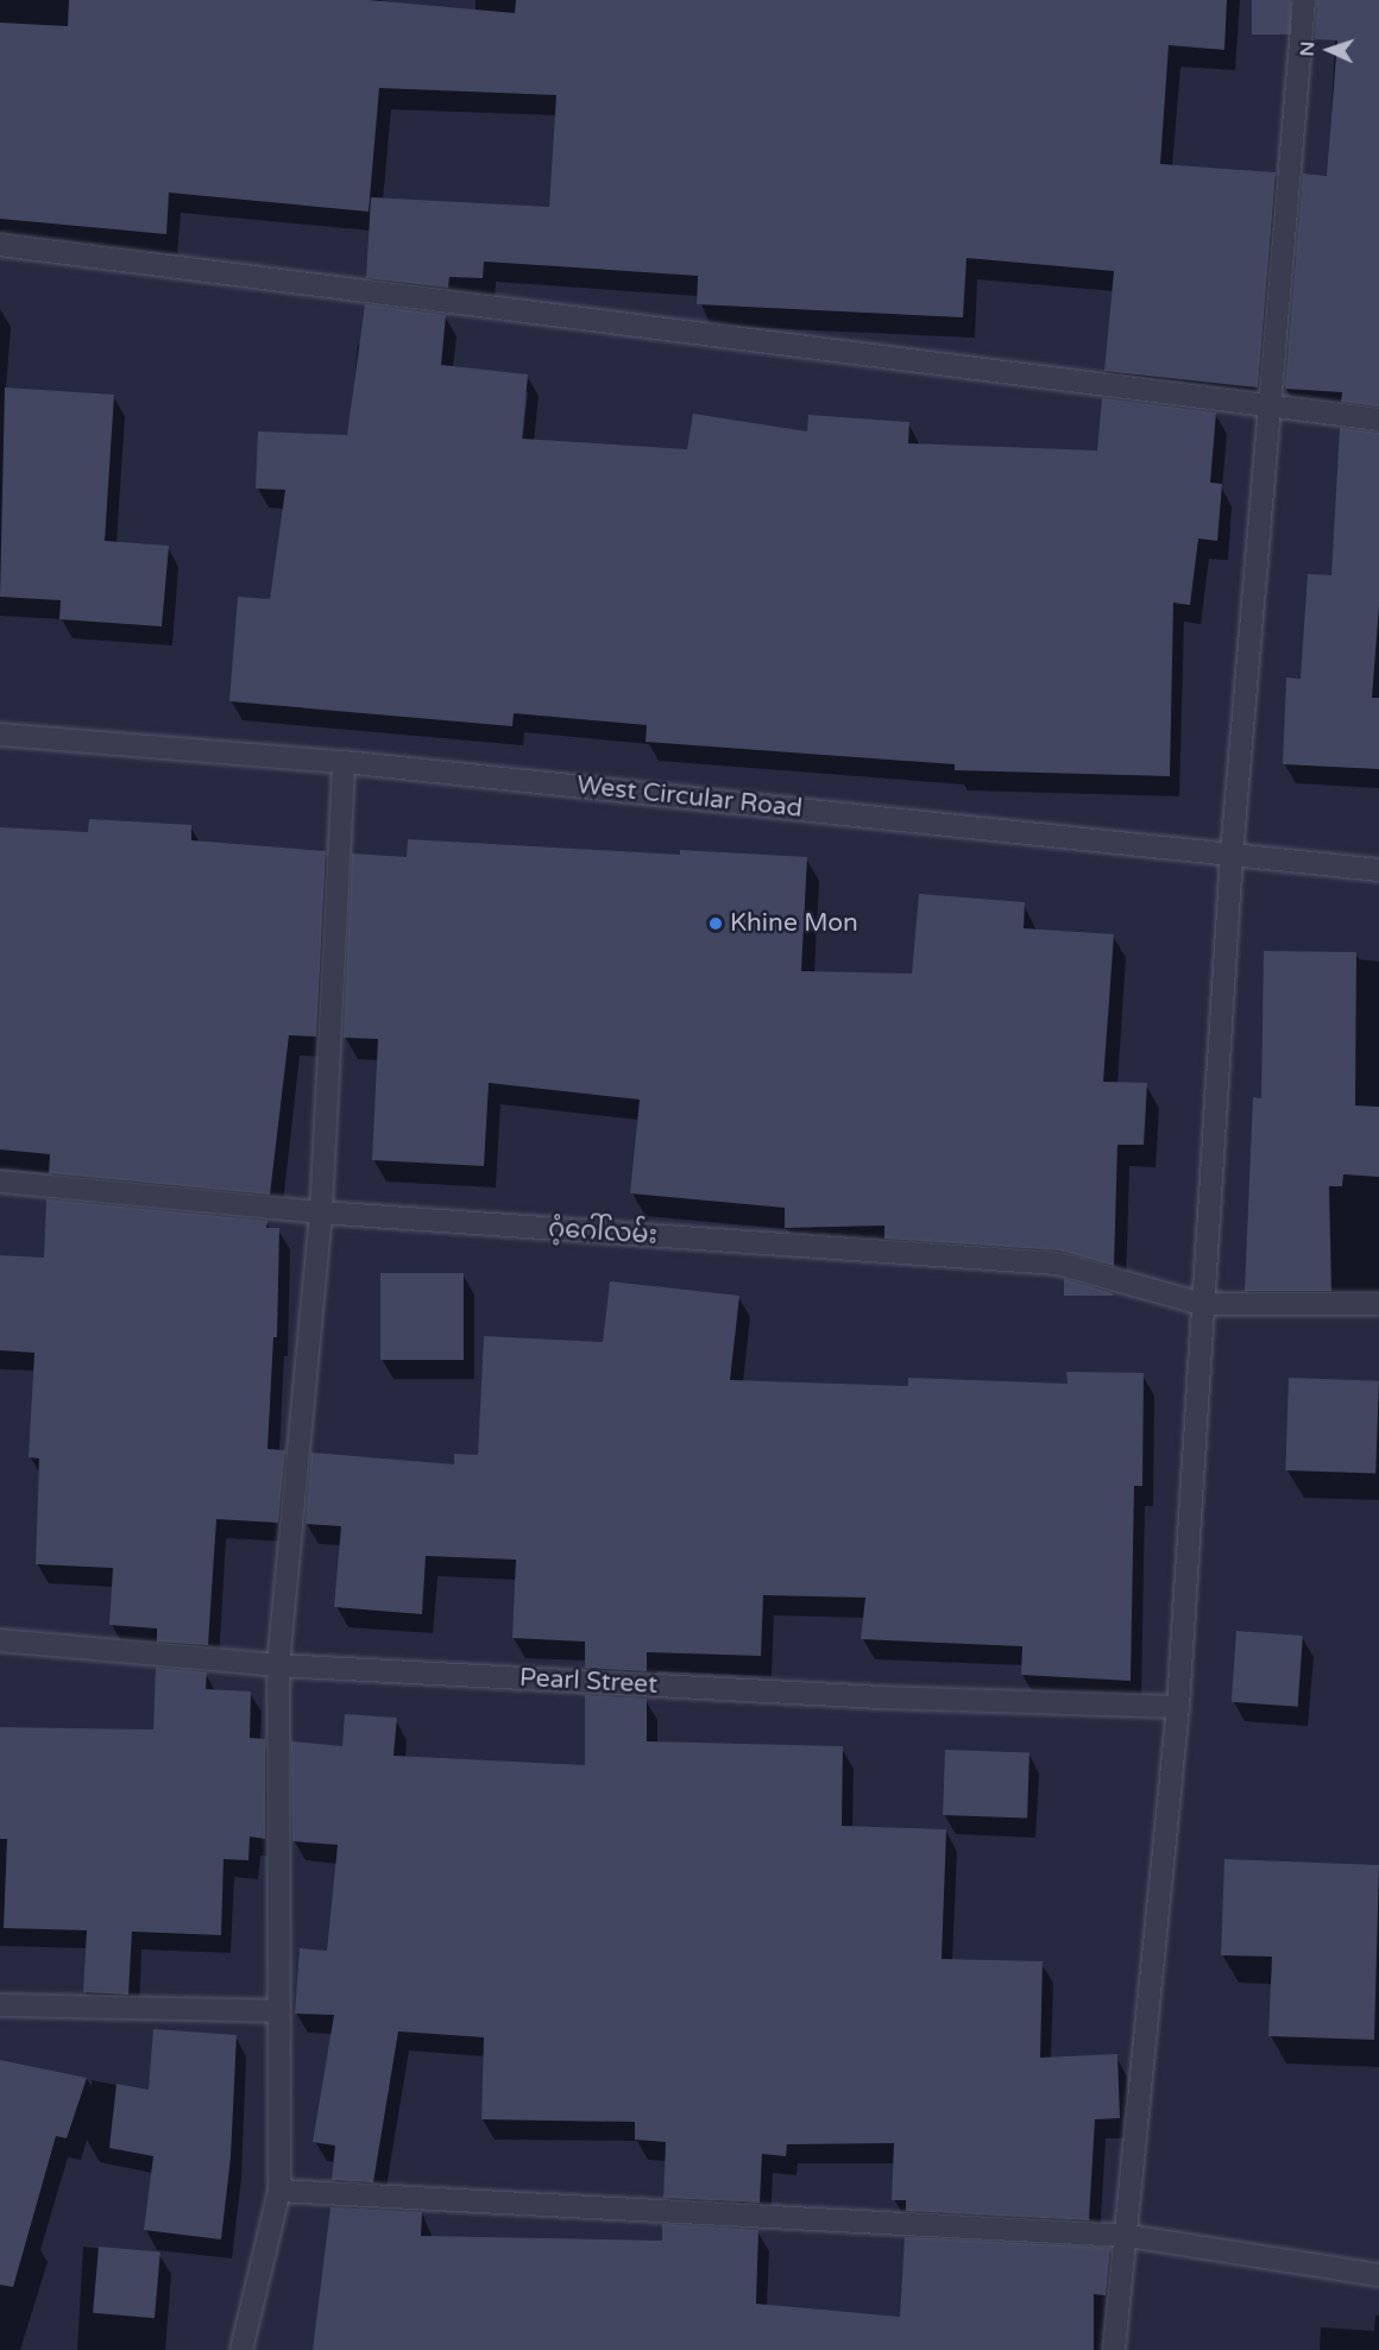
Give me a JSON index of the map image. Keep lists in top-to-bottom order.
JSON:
{
  "streets": {
    "street": ["West Circular Road", "ဂံ့ဂေါ်လမ်း", "Pearl Street"]
  },
  "places": ["Khine Mon"],
  "north": "left"
}
